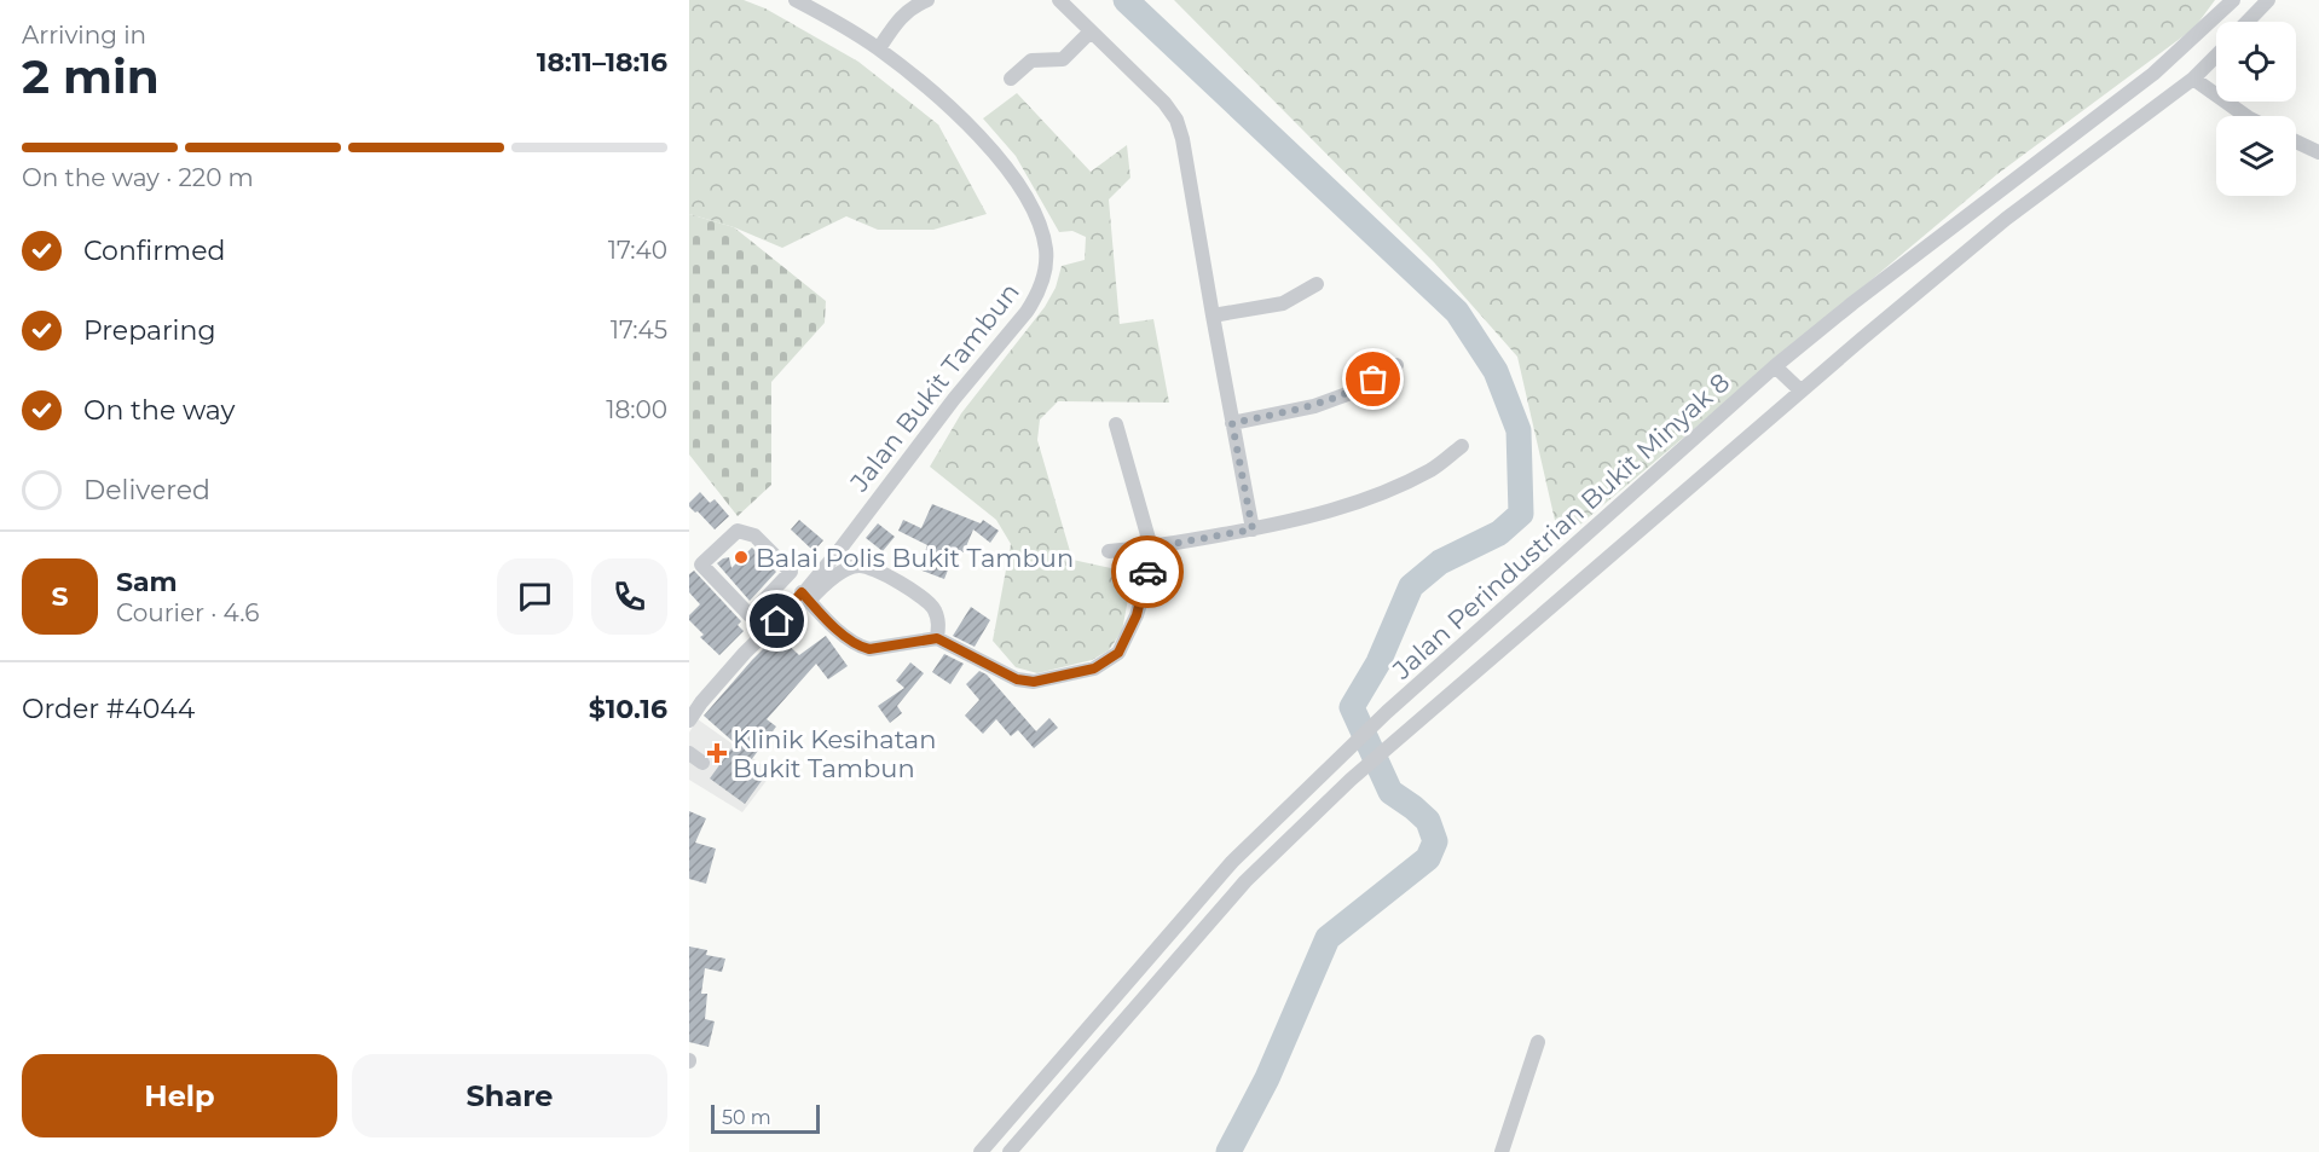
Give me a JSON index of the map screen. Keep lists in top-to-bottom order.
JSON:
{
  "streets": {
    "street": ["Jalan Bukit Tambun", "Jalan Perindustrian Bukit Minyak 8"]
  },
  "places": {
    "other": ["Balai Polis Bukit Tambun"],
    "health": ["Klinik Kesihatan Bukit Tambun"]
  },
  "scale_bar": "50 m",
  "page": {
    "heading": ["2 min", "Arriving in", "18:11–18:16"],
    "panel": [
      "Sam",
      "Courier · 4.6",
      "Order #4044",
      "$10.16"
    ],
    "bar": "On the way · 220 m",
    "list": [
      ["Confirmed", "17:40"],
      ["Preparing", "17:45"],
      ["On the way", "18:00"],
      "Delivered"
    ],
    "round": "S",
    "buttons": ["Help", "Share"],
    "scale": "50 m"
  }
}
